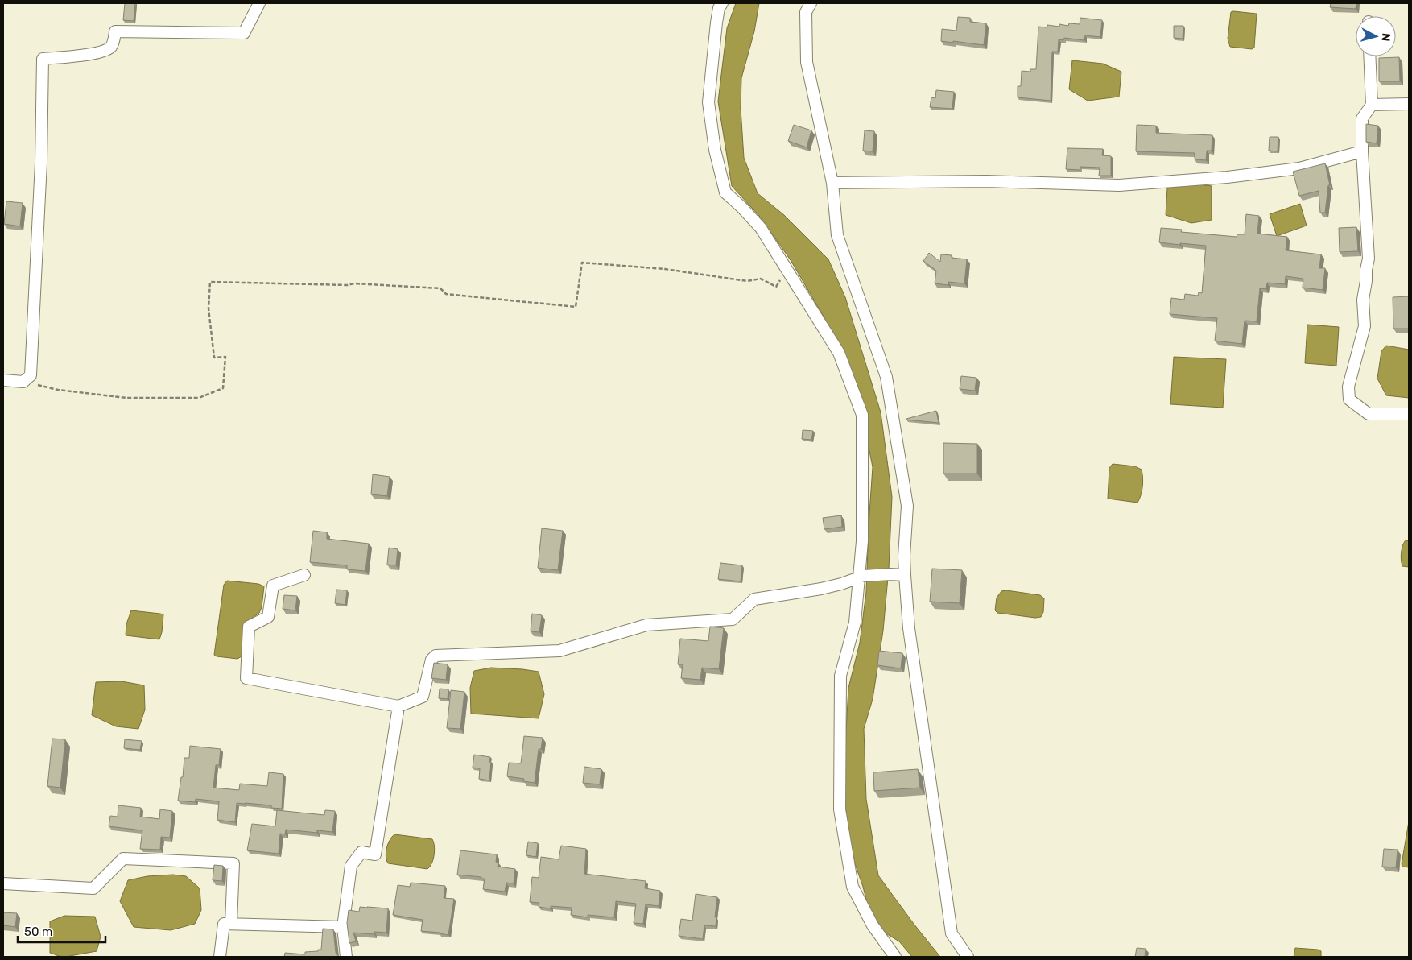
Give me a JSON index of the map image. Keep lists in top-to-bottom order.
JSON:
{
  "scale_bar": "50 m",
  "north": "right"
}
